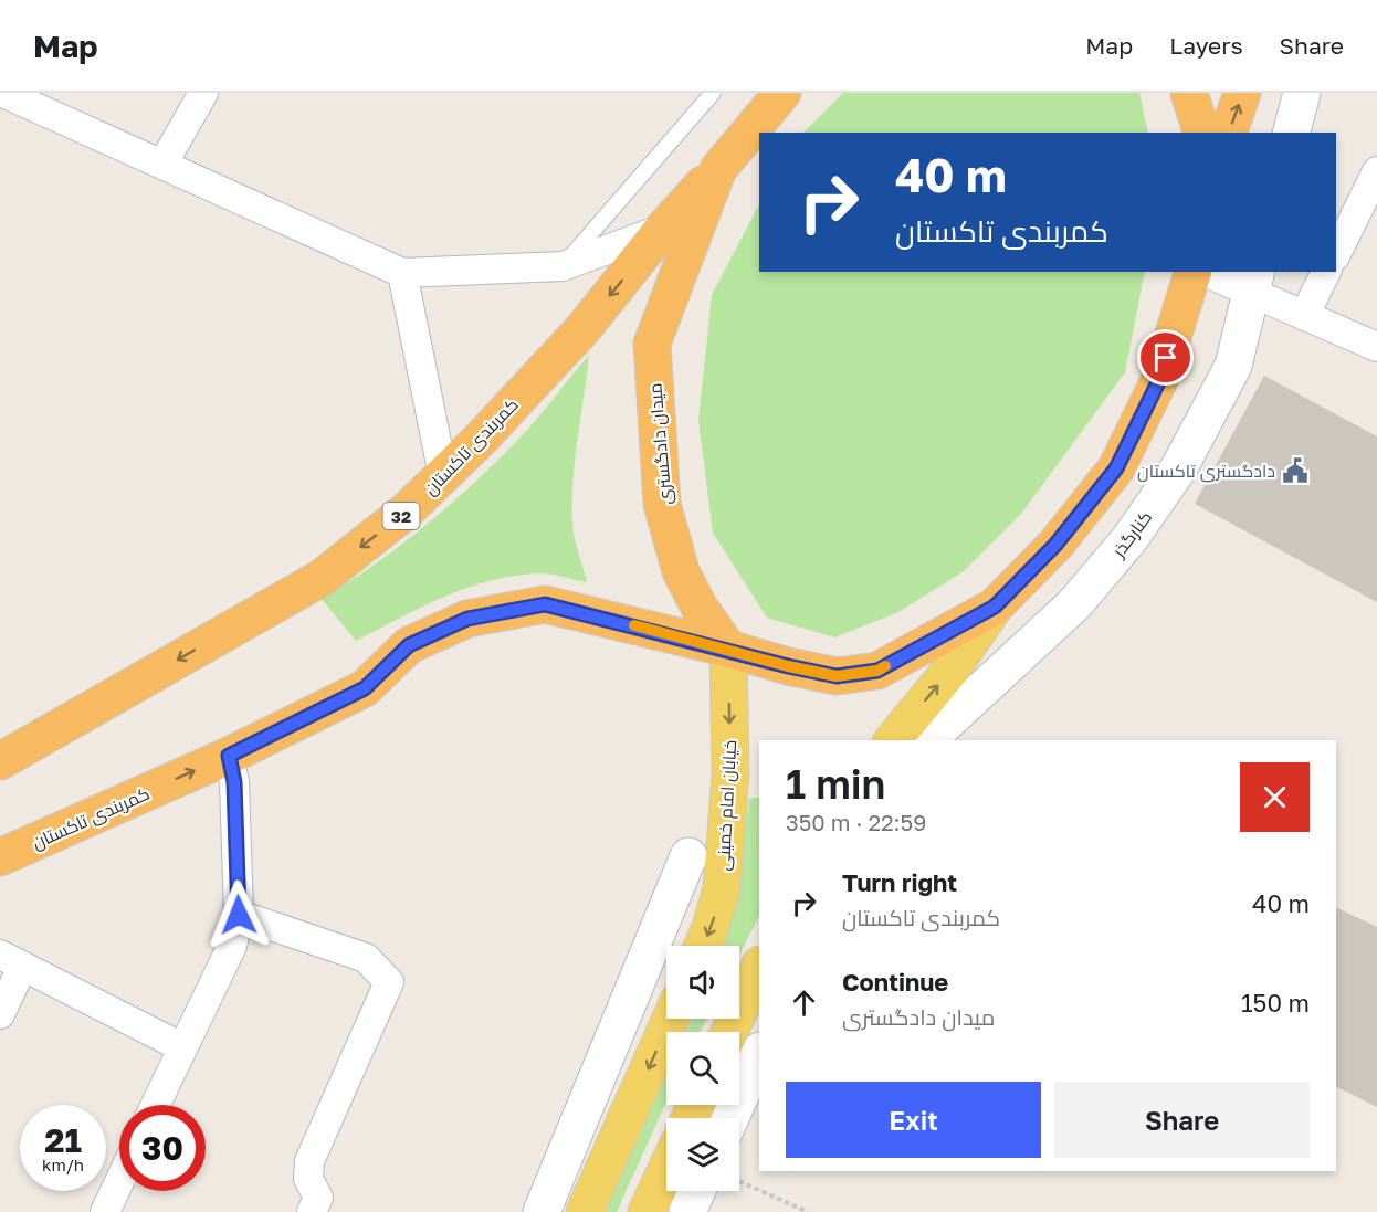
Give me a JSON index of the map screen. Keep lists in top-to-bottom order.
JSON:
{
  "streets": {
    "highway": ["میدان دادگستری", "کمربندی تاکستان", "32"],
    "main road": ["خیابان امام خمینی"],
    "street": ["کنارگذر"]
  },
  "crossings": [
    ["میدان دادگستری", "کمربندی تاکستان"],
    ["میدان دادگستری", "خیابان امام خمینی"],
    ["کمربندی تاکستان", "خیابان امام خمینی"]
  ],
  "one_way": ["خیابان امام خمینی"],
  "places": {
    "public building": ["دادگستری تاکستان"]
  },
  "page": {
    "header": "Map",
    "nav": ["Map", "Layers", "Share"],
    "turn": ["40 m", "کمربندی تاکستان"],
    "heading": ["1 min", "350 m · 22:59"],
    "list": [
      {
        "name": "Turn right",
        "note": "کمربندی تاکستان",
        "value": "40 m"
      },
      {
        "name": "Continue",
        "note": "میدان دادگستری",
        "value": "150 m"
      }
    ],
    "buttons": ["Exit", "Share"],
    "speed": "21 km/h",
    "limit": "30"
  }
}
